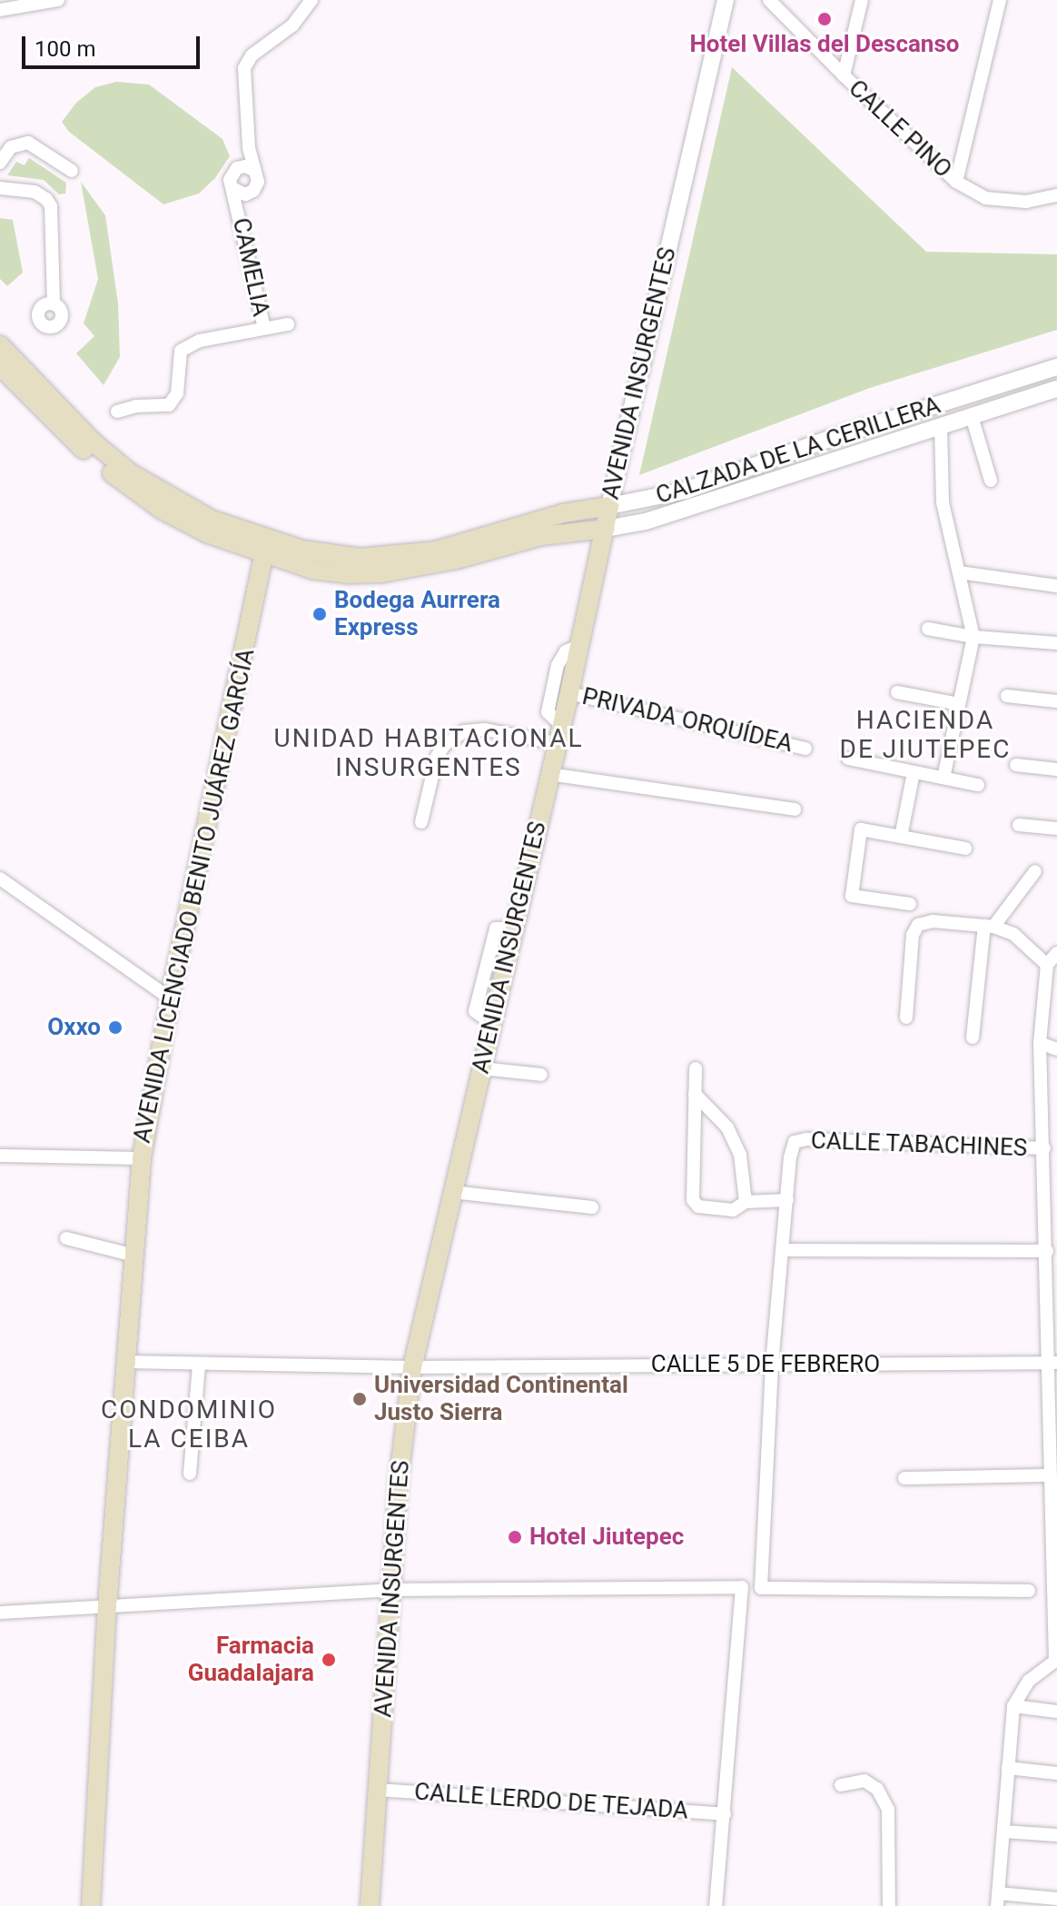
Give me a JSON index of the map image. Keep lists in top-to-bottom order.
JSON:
{
  "streets": {
    "main road": ["AVENIDA INSURGENTES", "CALZADA DE LA CERILLERA", "AVENIDA LICENCIADO BENITO JUÁREZ GARCÍA"],
    "street": [
      "CALLE PINO",
      "CAMELIA",
      "PRIVADA ORQUÍDEA",
      "CALLE TABACHINES",
      "CALLE 5 DE FEBRERO",
      "CALLE LERDO DE TEJADA"
    ]
  },
  "crossings": [
    ["AVENIDA INSURGENTES", "CALZADA DE LA CERILLERA"],
    ["AVENIDA INSURGENTES", "PRIVADA ORQUÍDEA"],
    ["AVENIDA INSURGENTES", "CALLE 5 DE FEBRERO"],
    ["AVENIDA INSURGENTES", "CALLE LERDO DE TEJADA"],
    ["CALZADA DE LA CERILLERA", "AVENIDA LICENCIADO BENITO JUÁREZ GARCÍA"],
    ["AVENIDA LICENCIADO BENITO JUÁREZ GARCÍA", "CALLE 5 DE FEBRERO"]
  ],
  "districts": ["HACIENDA DE JIUTEPEC", "UNIDAD HABITACIONAL INSURGENTES", "CONDOMINIO LA CEIBA"],
  "places": [
    "Hotel Villas del Descanso",
    "Bodega Aurrera Express",
    "Oxxo",
    "Universidad Continental Justo Sierra",
    "Hotel Jiutepec",
    "Farmacia Guadalajara"
  ],
  "scale_bar": "100 m"
}
